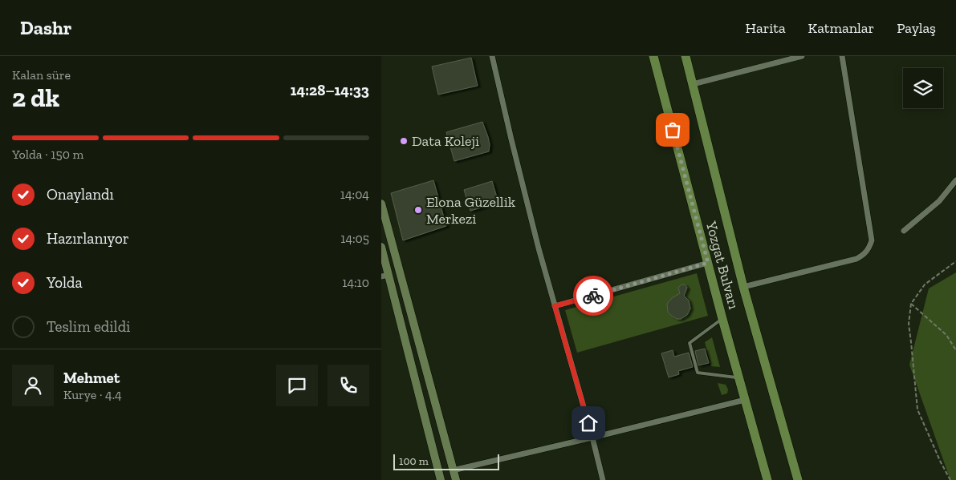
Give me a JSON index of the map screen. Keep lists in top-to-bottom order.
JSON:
{
  "streets": {
    "main road": ["Yozgat Bulvarı"]
  },
  "places": ["Data Koleji", "Elona Güzellik Merkezi"],
  "scale_bar": "100 m",
  "page": {
    "header": "Dashr",
    "nav": ["Harita", "Katmanlar", "Paylaş"],
    "heading": ["2 dk", "Kalan süre", "14:28–14:33"],
    "panel": ["Mehmet", "Kurye · 4.4"],
    "bar": "Yolda · 150 m",
    "list": [
      ["Onaylandı", "14:04"],
      ["Hazırlanıyor", "14:05"],
      ["Yolda", "14:10"],
      "Teslim edildi"
    ],
    "scale": "100 m"
  }
}
